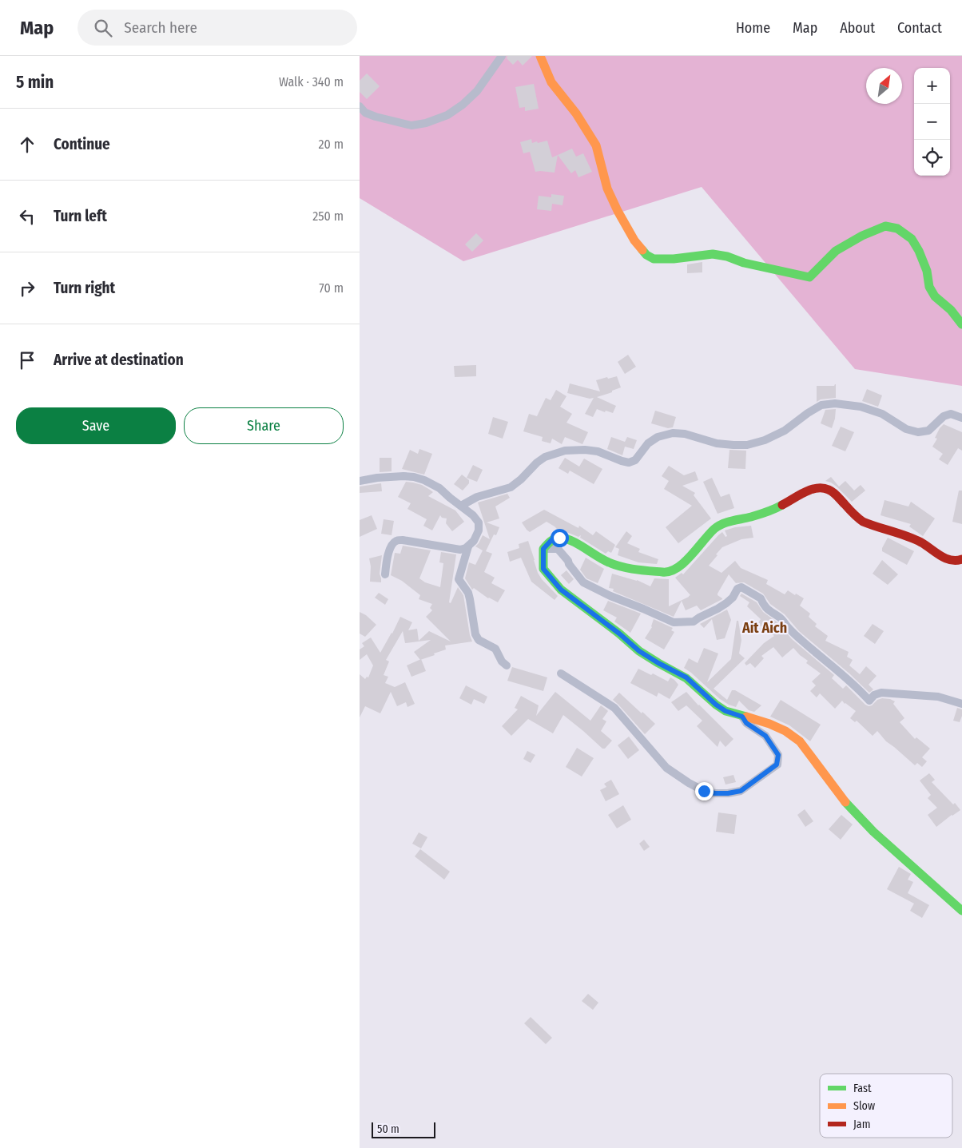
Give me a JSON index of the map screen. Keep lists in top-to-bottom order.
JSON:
{
  "districts": ["Ait Aich"],
  "legend": ["Fast", "Slow", "Jam"],
  "scale_bar": "50 m",
  "north": "top right",
  "page": {
    "header": "Map",
    "search": "Search here",
    "nav": [
      "Home",
      "Map",
      "About",
      "Contact"
    ],
    "heading": ["5 min", "Walk · 340 m"],
    "map_buttons": ["+", "−"],
    "list": [
      ["Continue", "20 m"],
      ["Turn left", "250 m"],
      ["Turn right", "70 m"],
      "Arrive at destination"
    ],
    "buttons": ["Save", "Share"],
    "scale": "50 m"
  }
}
